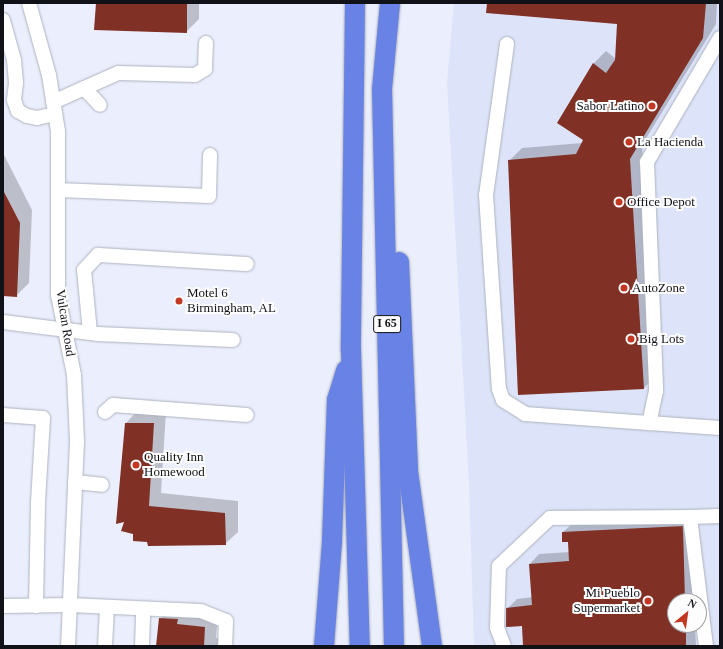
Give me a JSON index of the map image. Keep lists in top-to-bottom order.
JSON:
{
  "streets": {
    "highway": ["I 65"],
    "street": ["Vulcan Road"]
  },
  "places": [
    "Sabor Latino",
    "La Hacienda",
    "Office Depot",
    "AutoZone",
    "Motel 6 Birmingham, AL",
    "Big Lots",
    "Quality Inn Homewood",
    "Mi Pueblo Supermarket"
  ],
  "north": "top right"
}
